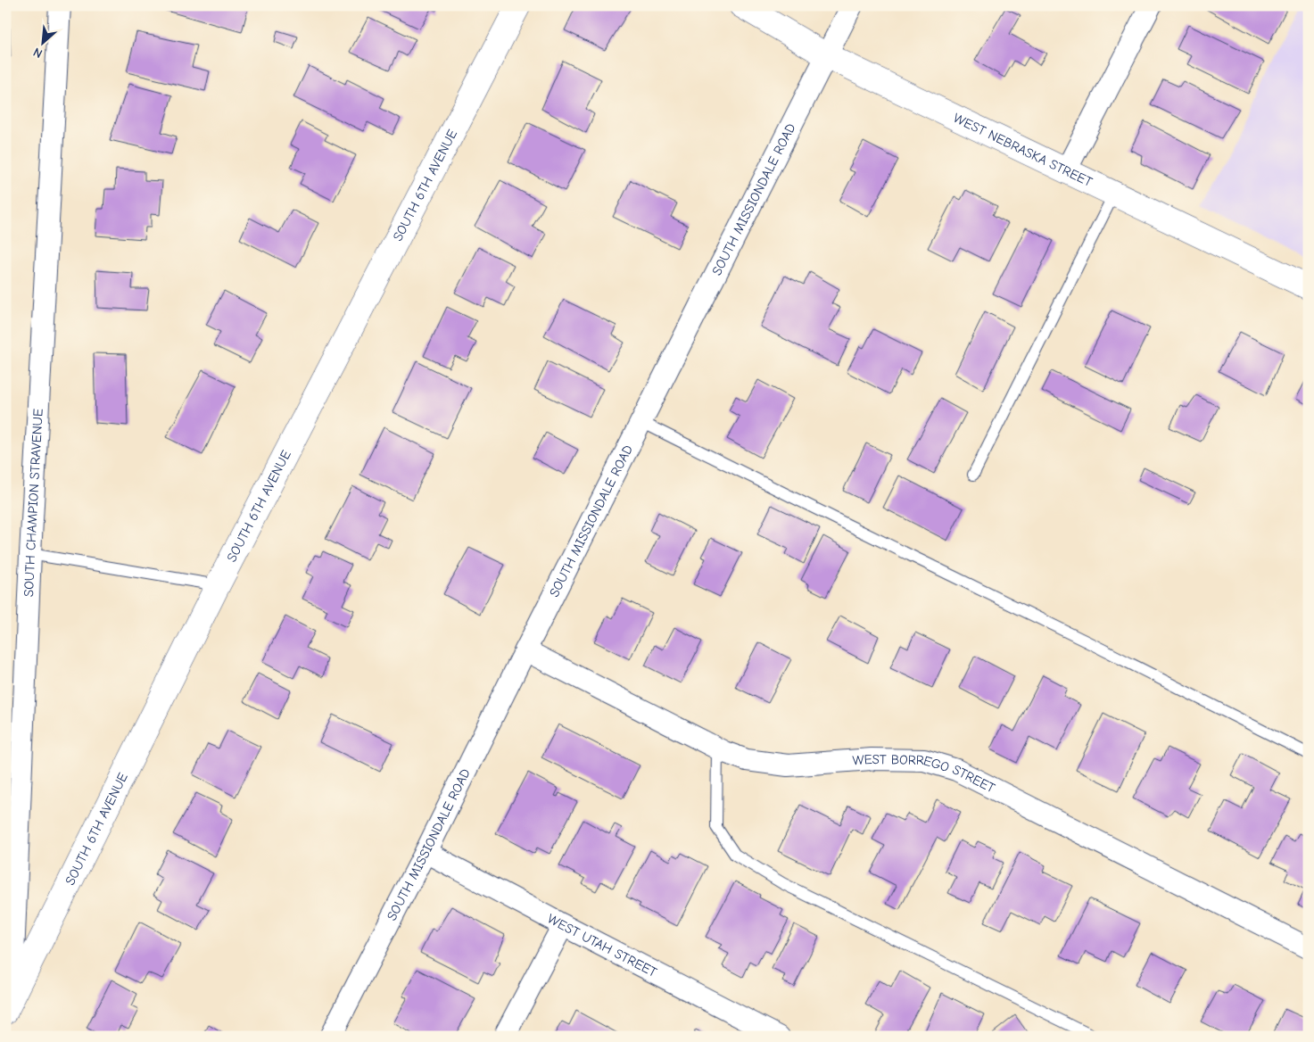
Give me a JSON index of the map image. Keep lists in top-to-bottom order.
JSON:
{
  "streets": {
    "street": [
      "WEST NEBRASKA STREET",
      "SOUTH 6TH AVENUE",
      "SOUTH MISSIONDALE ROAD",
      "SOUTH CHAMPION STRAVENUE",
      "WEST BORREGO STREET",
      "WEST UTAH STREET"
    ]
  },
  "crossings": [
    ["WEST NEBRASKA STREET", "SOUTH MISSIONDALE ROAD"],
    ["SOUTH 6TH AVENUE", "SOUTH CHAMPION STRAVENUE"],
    ["SOUTH MISSIONDALE ROAD", "WEST BORREGO STREET"],
    ["SOUTH MISSIONDALE ROAD", "WEST UTAH STREET"]
  ],
  "north": "bottom left"
}
